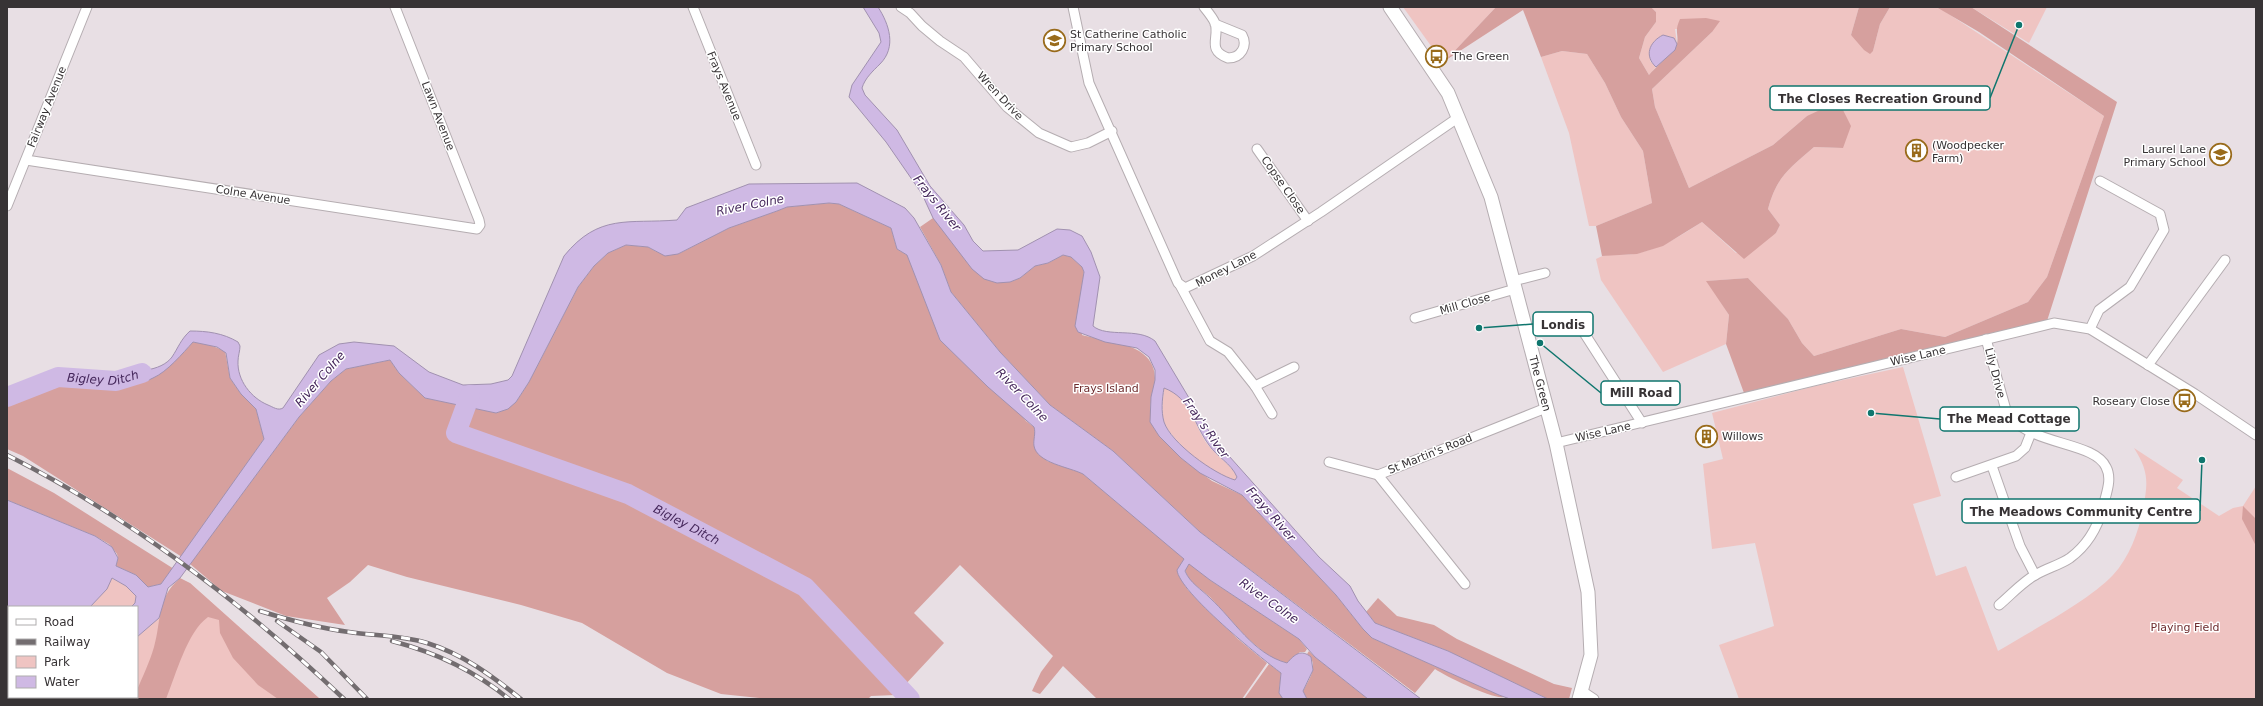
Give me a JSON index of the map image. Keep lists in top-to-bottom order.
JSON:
{
  "streets": {
    "street": [
      "Frays Avenue",
      "Wren Drive",
      "Fairway Avenue",
      "Lawn Avenue",
      "Copse Close",
      "Colne Avenue",
      "Money Lane",
      "Mill Close",
      "Wise Lane",
      "Lily Drive",
      "The Green",
      "St Martin's Road"
    ]
  },
  "crossings": [
    ["Wren Drive", "Money Lane"],
    ["Fairway Avenue", "Colne Avenue"],
    ["Lawn Avenue", "Colne Avenue"],
    ["Copse Close", "Money Lane"],
    ["Money Lane", "The Green"],
    ["Mill Close", "The Green"],
    ["Wise Lane", "Lily Drive"],
    ["Wise Lane", "The Green"],
    ["The Green", "St Martin's Road"]
  ],
  "water": [
    "Frays River",
    "River Colne",
    "Bigley Ditch",
    "Fray's River"
  ],
  "parks": ["Frays Island", "Playing Field"],
  "places": {
    "other": [
      "The Closes Recreation Ground",
      "Londis",
      "Mill Road",
      "The Mead Cottage",
      "The Meadows Community Centre"
    ],
    "school or university": ["St Catherine Catholic Primary School", "Laurel Lane Primary School"],
    "bus stop": ["The Green", "Roseary Close"],
    "building": ["(Woodpecker Farm)", "Willows"]
  },
  "legend": [
    "Road",
    "Railway",
    "Park",
    "Water"
  ]
}
